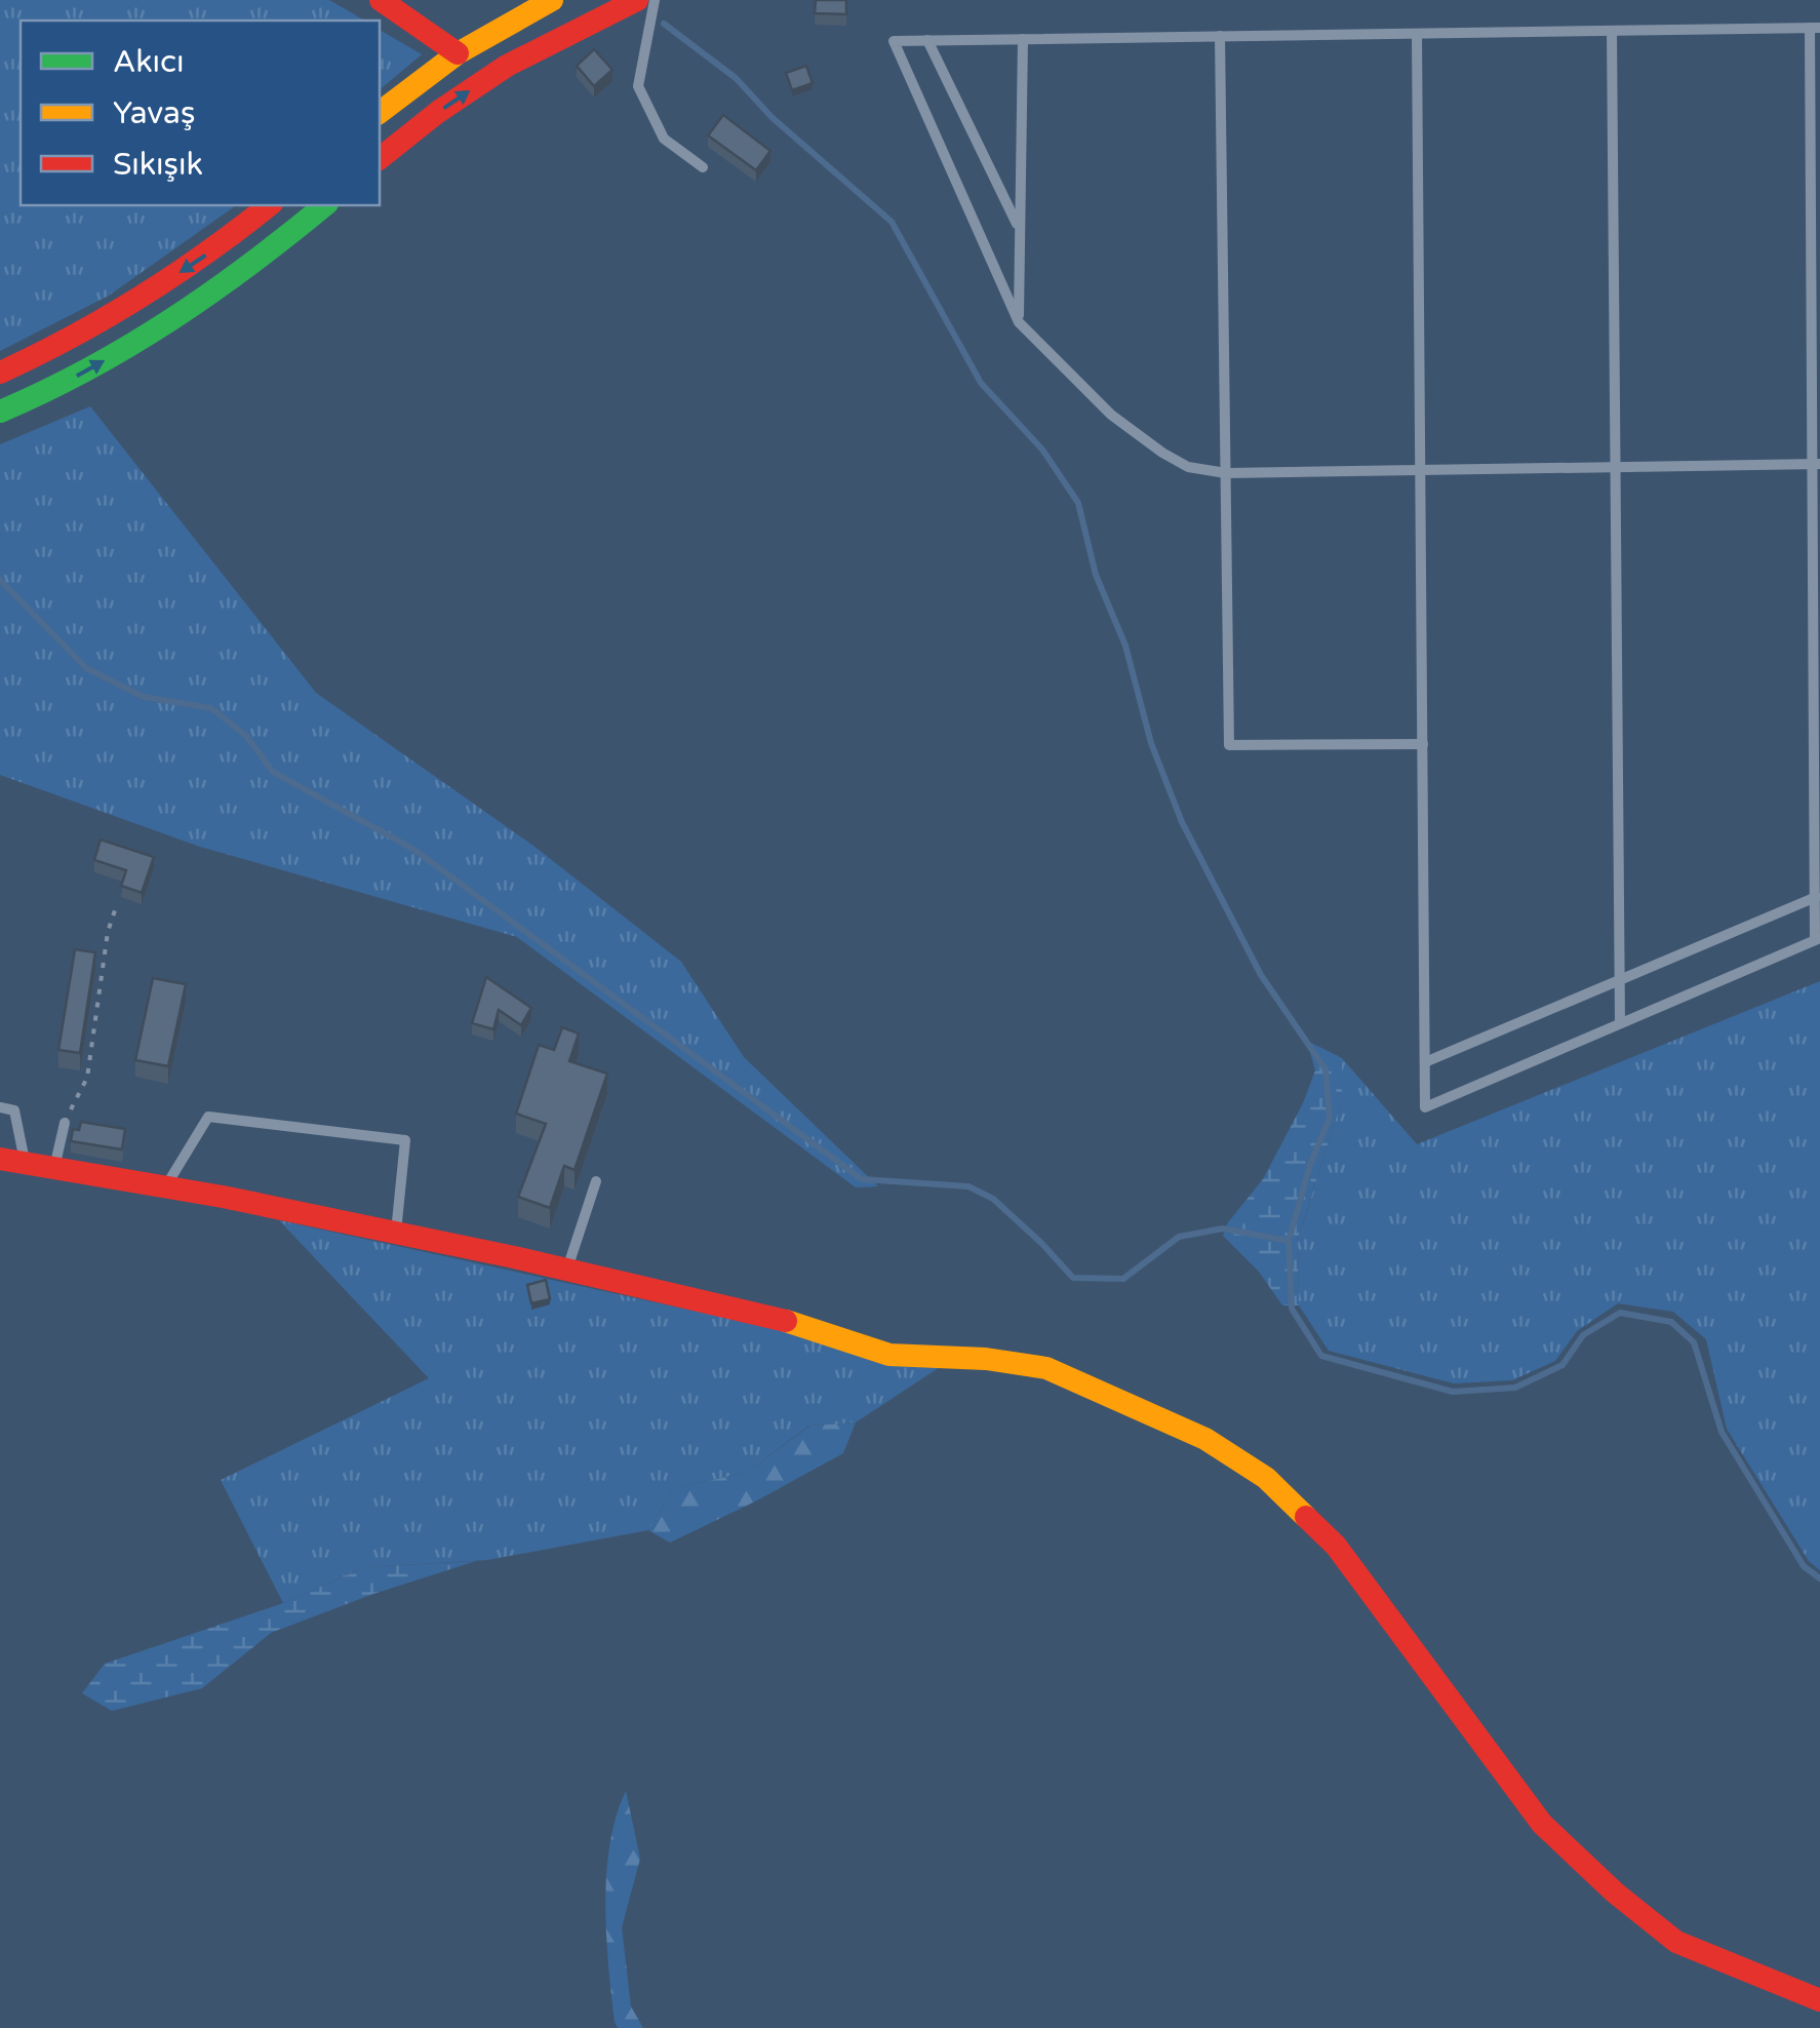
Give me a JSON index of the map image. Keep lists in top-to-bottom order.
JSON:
{
  "legend": ["Akıcı", "Yavaş", "Sıkışık"]
}
